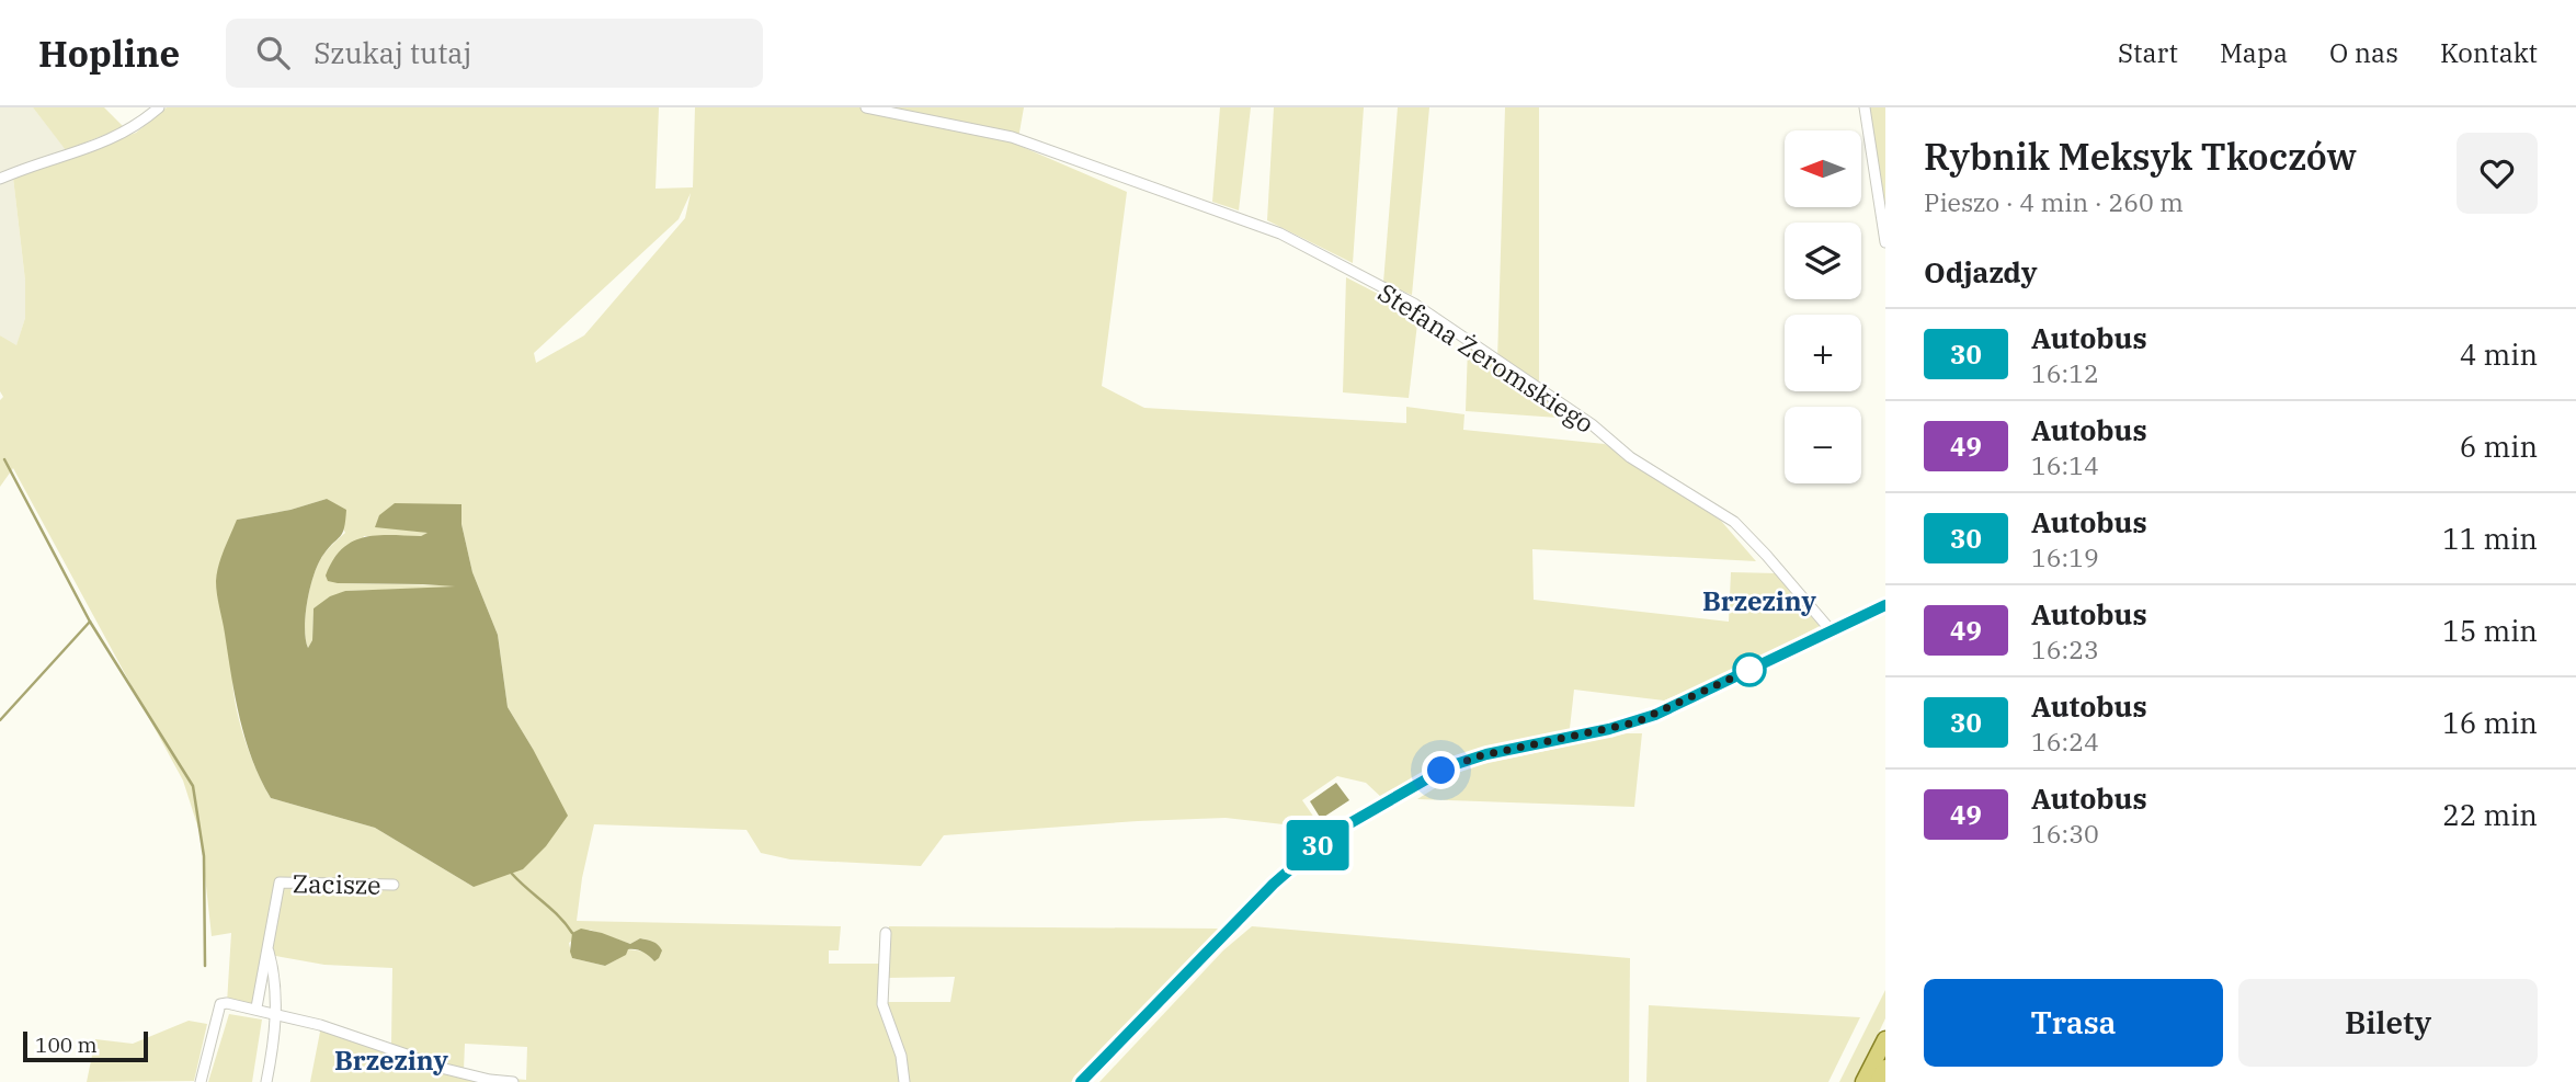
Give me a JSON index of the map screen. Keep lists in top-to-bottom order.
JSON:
{
  "streets": {
    "street": ["Stefana Żeromskiego", "Zacisze"]
  },
  "districts": ["Brzeziny", "Brzeziny"],
  "lines": ["bus line 30"],
  "scale_bar": "100 m",
  "north": "left",
  "page": {
    "header": "Hopline",
    "search": "Szukaj tutaj",
    "nav": [
      "Start",
      "Mapa",
      "O nas",
      "Kontakt"
    ],
    "on_map": "30",
    "heading": [
      ["Rybnik Meksyk Tkoczów", "Pieszo · 4 min · 260 m"],
      "Odjazdy"
    ],
    "map_buttons": ["+", "−"],
    "list": [
      {
        "mark": "30",
        "name": "Autobus",
        "note": "16:12",
        "value": "4 min"
      },
      {
        "mark": "49",
        "name": "Autobus",
        "note": "16:14",
        "value": "6 min"
      },
      {
        "mark": "30",
        "name": "Autobus",
        "note": "16:19",
        "value": "11 min"
      },
      {
        "mark": "49",
        "name": "Autobus",
        "note": "16:23",
        "value": "15 min"
      },
      {
        "mark": "30",
        "name": "Autobus",
        "note": "16:24",
        "value": "16 min"
      },
      {
        "mark": "49",
        "name": "Autobus",
        "note": "16:30",
        "value": "22 min"
      }
    ],
    "buttons": ["Trasa", "Bilety"],
    "scale": "100 m"
  }
}
